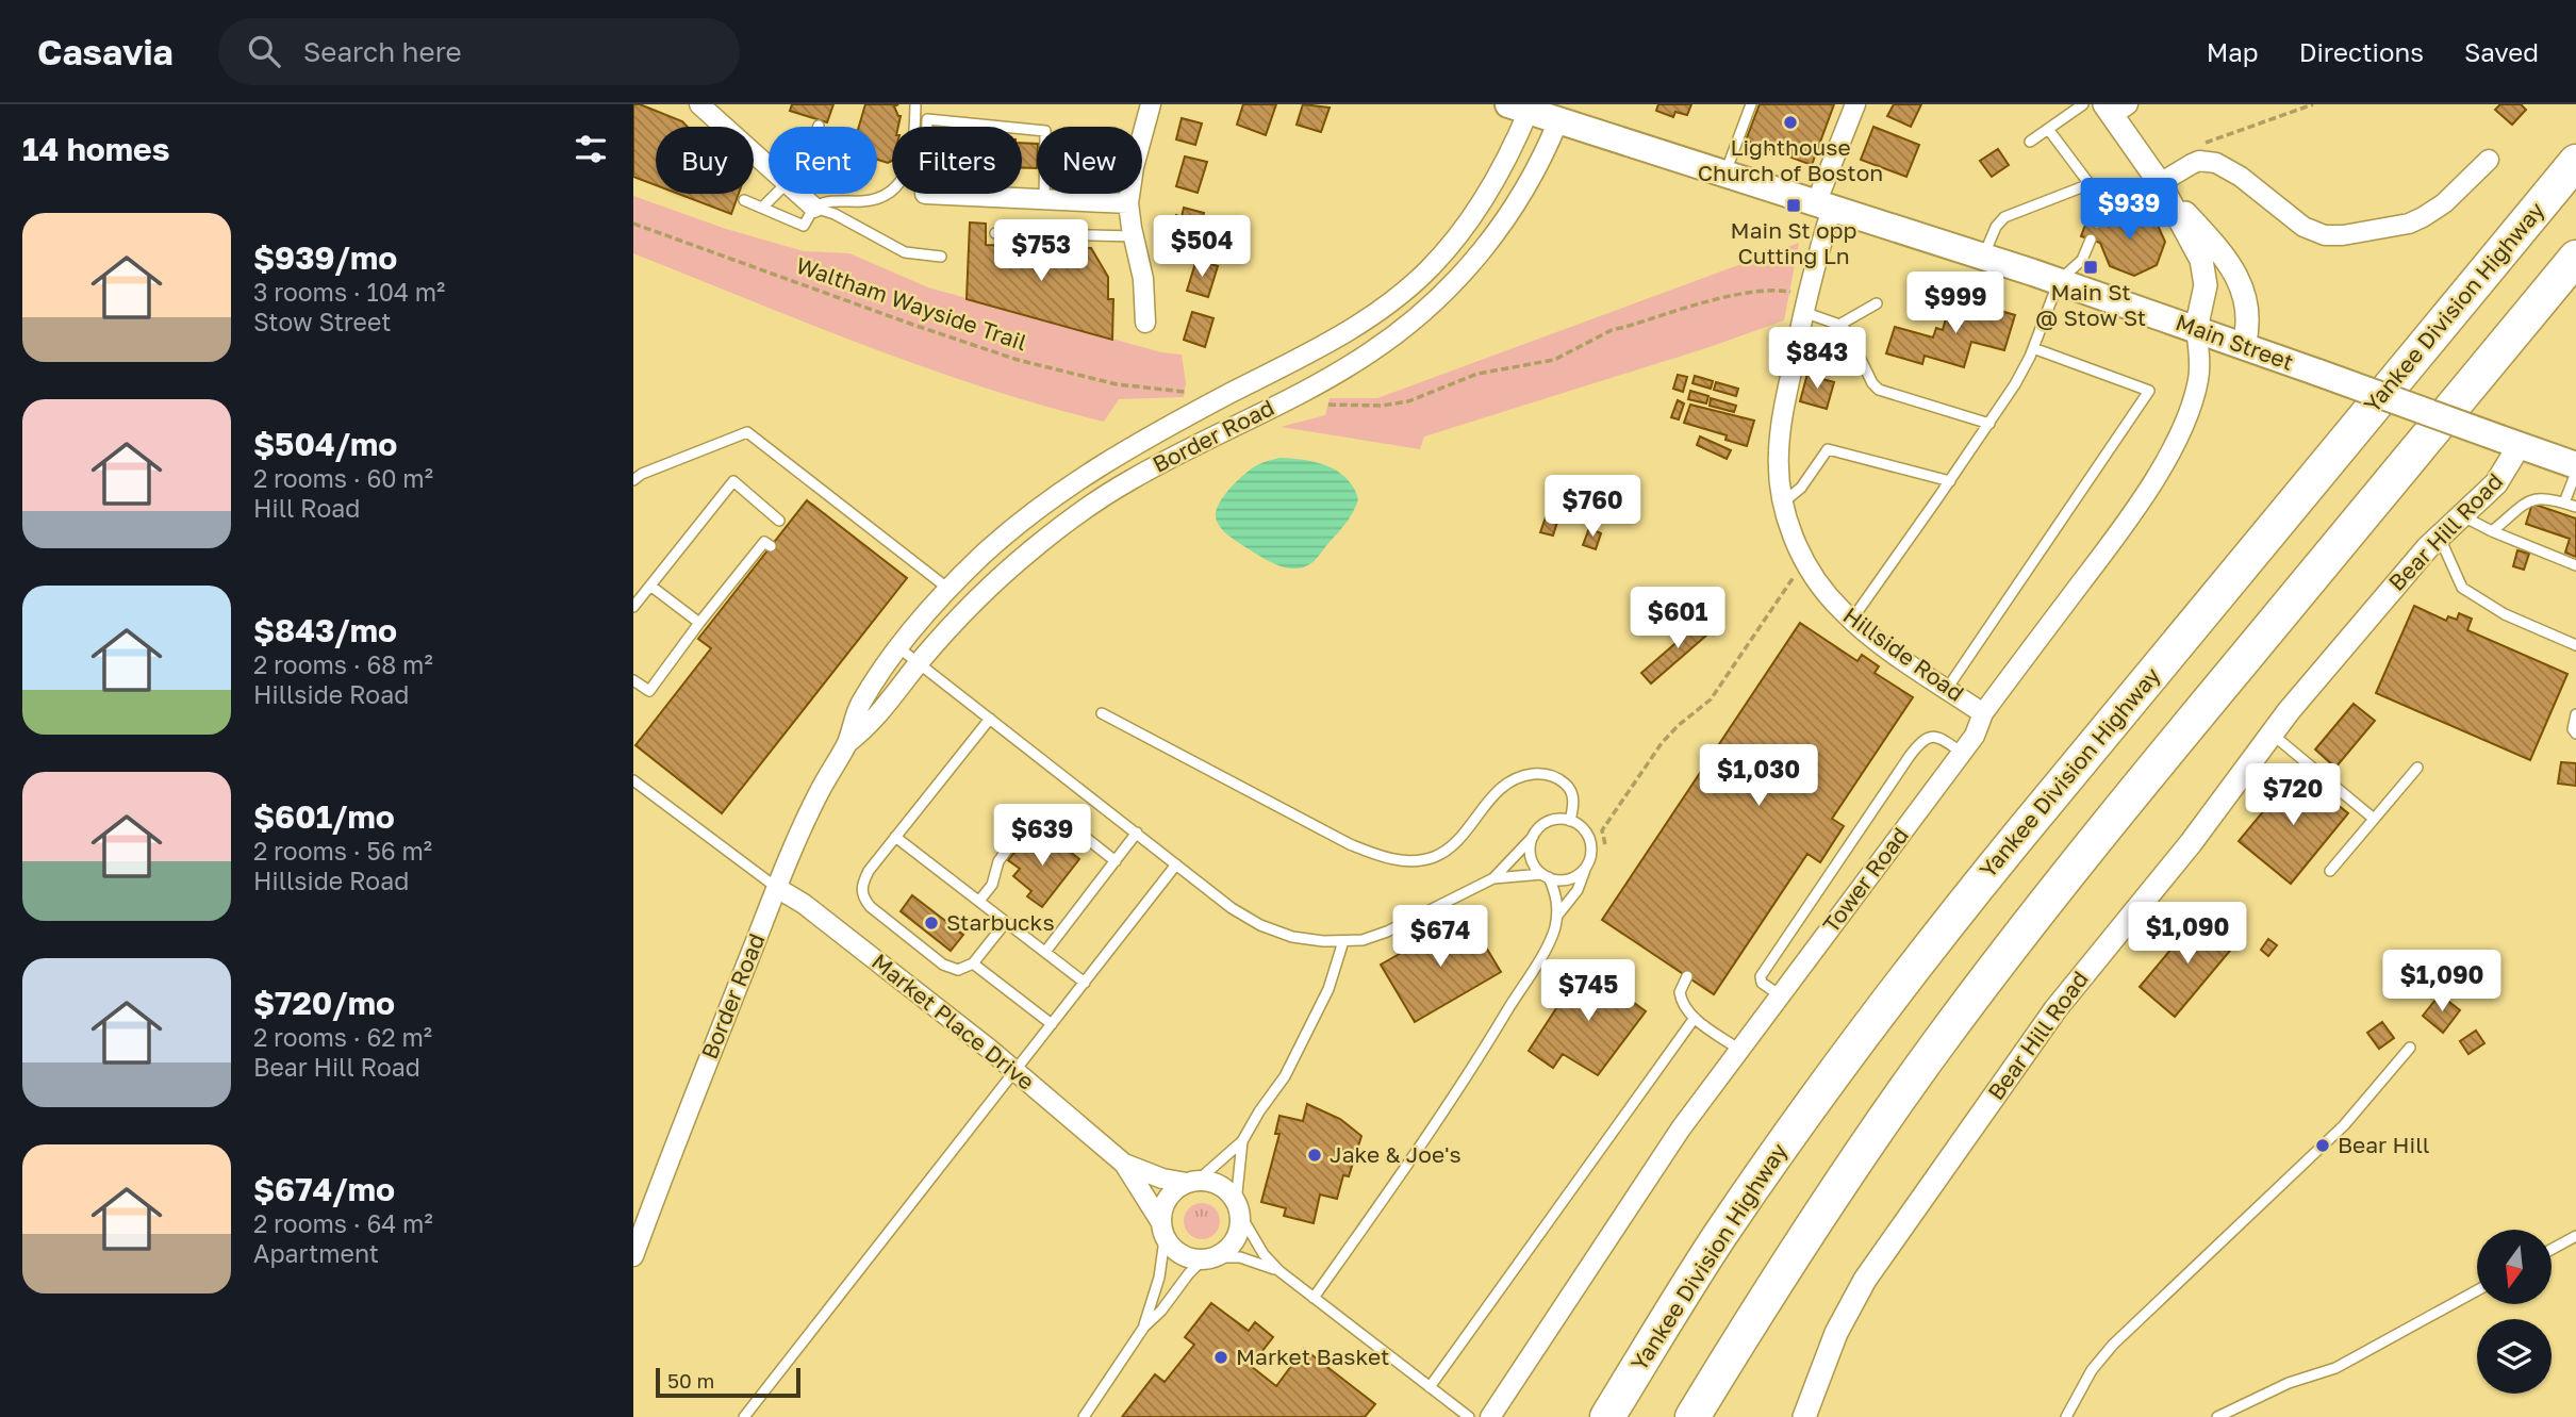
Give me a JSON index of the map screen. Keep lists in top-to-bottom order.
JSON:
{
  "streets": {
    "highway": ["Yankee Division Highway"],
    "main road": ["Main Street"],
    "street": [
      "Border Road",
      "Bear Hill Road",
      "Hillside Road",
      "Tower Road",
      "Market Place Drive"
    ],
    "path": ["Waltham Wayside Trail"]
  },
  "crossings": [
    ["Main Street", "Border Road"],
    ["Main Street", "Bear Hill Road"],
    ["Main Street", "Hillside Road"],
    ["Main Street", "Tower Road"],
    ["Border Road", "Market Place Drive"],
    ["Hillside Road", "Tower Road"]
  ],
  "places": {
    "other": [
      "Lighthouse Church of Boston",
      "Starbucks",
      "Bear Hill",
      "Jake & Joe's",
      "Market Basket"
    ],
    "transit": ["Main St opp Cutting Ln", "Main St @ Stow St"]
  },
  "scale_bar": "50 m",
  "north": "bottom",
  "page": {
    "header": "Casavia",
    "search": "Search here",
    "nav": ["Map", "Directions", "Saved"],
    "heading": "14 homes",
    "chip": [
      "Buy",
      "Rent",
      "Filters",
      "New"
    ],
    "price": [
      "$939",
      "$504",
      "$753",
      "$999",
      "$843",
      "$760",
      "$601",
      "$1,030",
      "$720",
      "$639",
      "$1,090",
      "$674",
      "$1,090",
      "$745"
    ],
    "list": [
      {
        "name": "$939/mo",
        "note": "3 rooms · 104 m² · Stow Street"
      },
      {
        "name": "$504/mo",
        "note": "2 rooms · 60 m² · Hill Road"
      },
      {
        "name": "$843/mo",
        "note": "2 rooms · 68 m² · Hillside Road"
      },
      {
        "name": "$601/mo",
        "note": "2 rooms · 56 m² · Hillside Road"
      },
      {
        "name": "$720/mo",
        "note": "2 rooms · 62 m² · Bear Hill Road"
      },
      {
        "name": "$674/mo",
        "note": "2 rooms · 64 m² · Apartment"
      }
    ],
    "scale": "50 m"
  }
}
